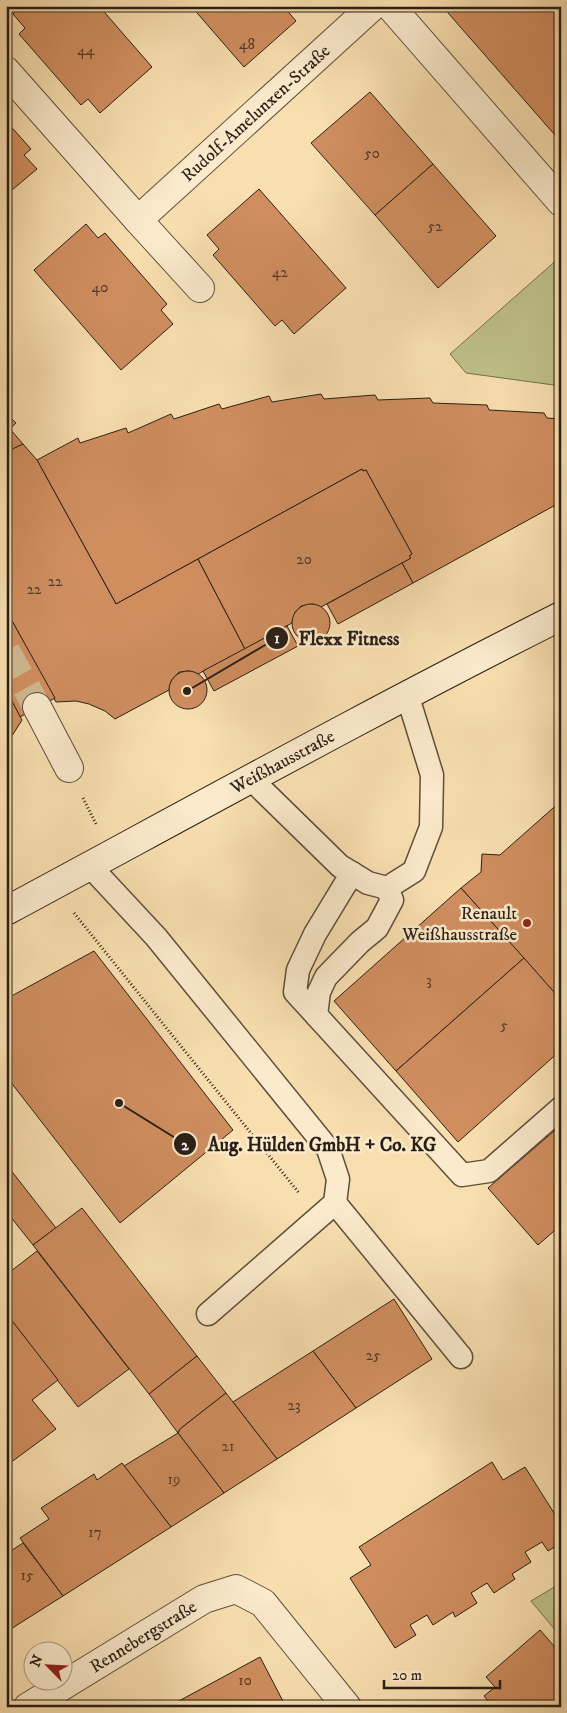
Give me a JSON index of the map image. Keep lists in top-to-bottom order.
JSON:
{
  "streets": {
    "street": ["Rudolf-Amelunxen-Straße", "Weißhausstraße", "Rennebergstraße"]
  },
  "places": ["Flexx Fitness", "Renault Weißhausstraße", "Aug. Hülden GmbH + Co. KG"],
  "house_numbers": [
    "48",
    "44",
    "50",
    "52",
    "42",
    "40",
    "20",
    "22",
    "22",
    "3",
    "5",
    "25",
    "23",
    "21",
    "19",
    "17",
    "15",
    "10"
  ],
  "scale_bar": "20 m",
  "north": "top left"
}
